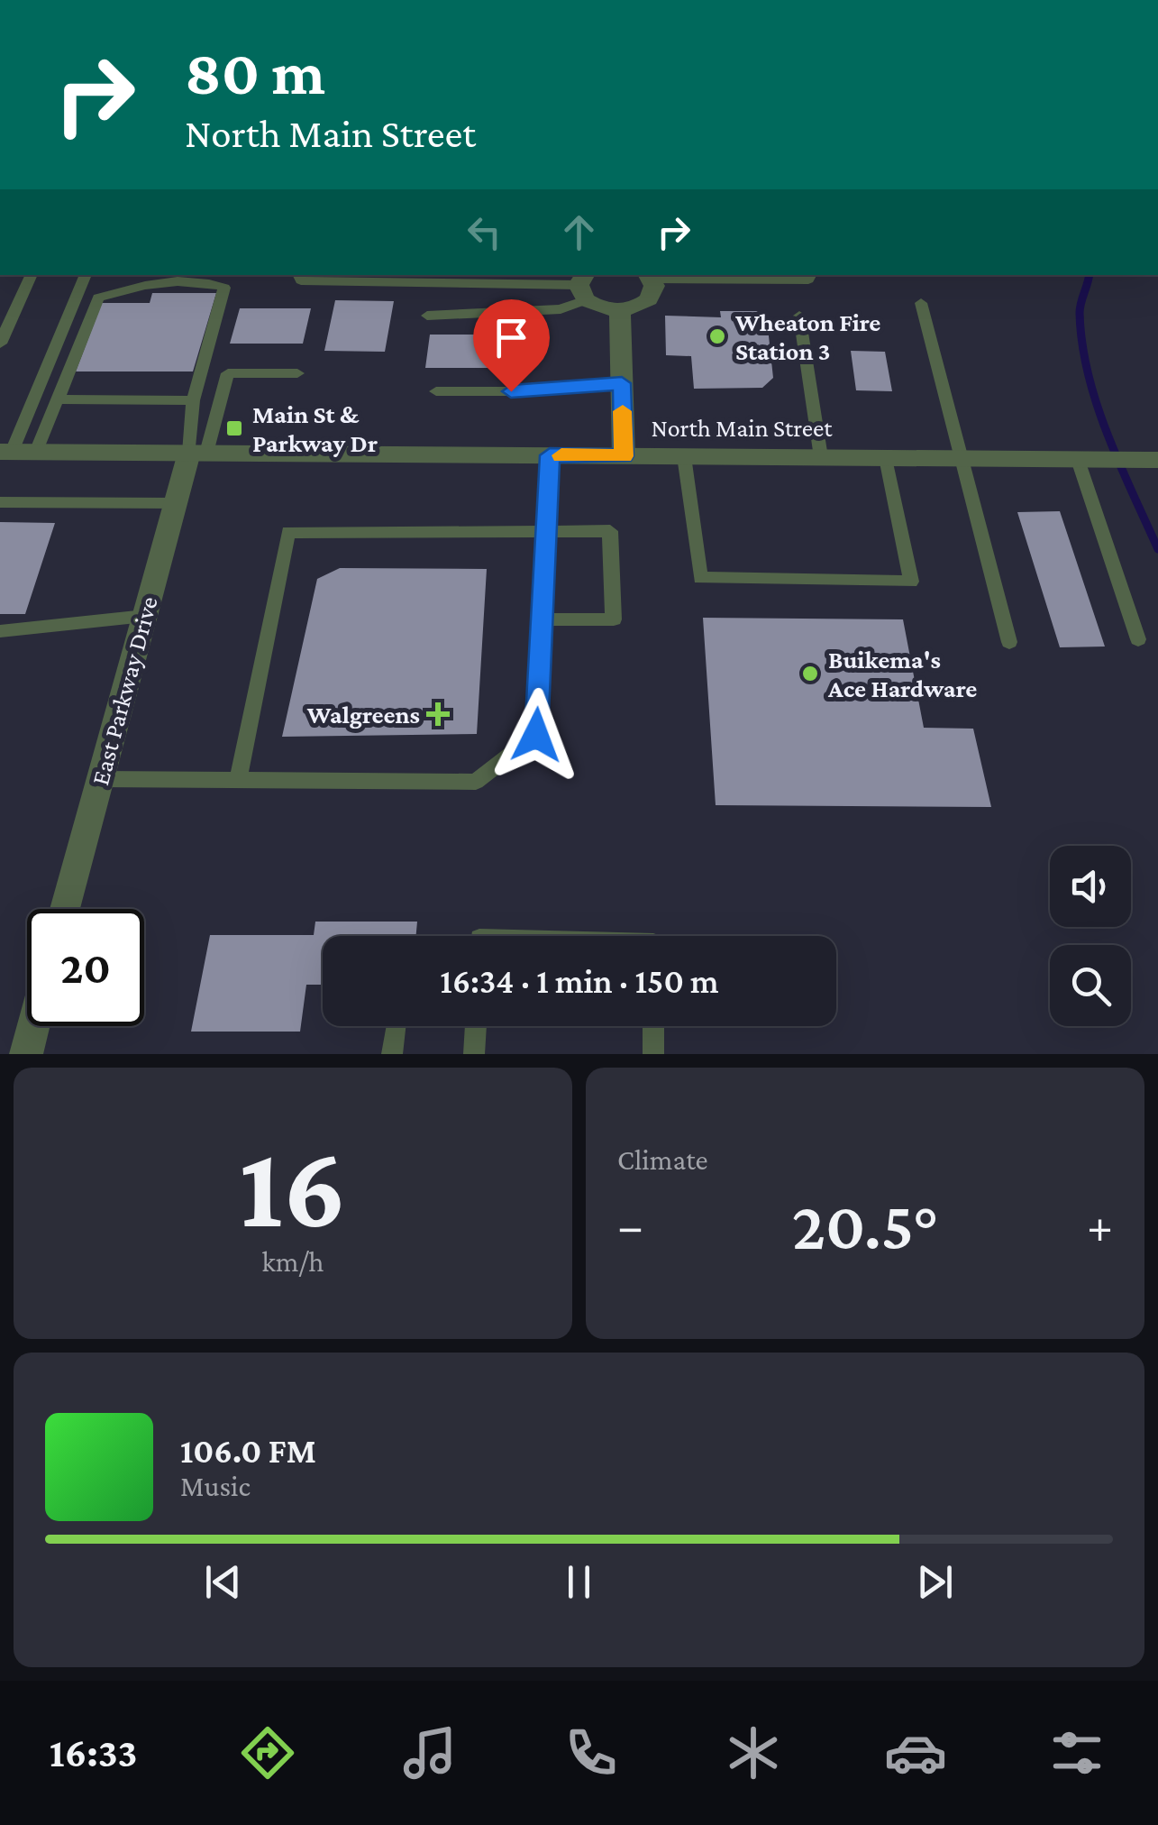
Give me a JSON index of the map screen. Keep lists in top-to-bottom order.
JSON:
{
  "streets": {
    "street": ["North Main Street", "East Parkway Drive"]
  },
  "crossings": [
    ["North Main Street", "East Parkway Drive"]
  ],
  "places": {
    "other": ["Wheaton Fire Station 3", "Buikema's Ace Hardware"],
    "transit": ["Main St & Parkway Dr"],
    "health": ["Walgreens"]
  },
  "page": {
    "turn": ["80 m", "North Main Street"],
    "limit": "20",
    "trip": "16:34 · 1 min · 150 m",
    "tile": [
      ["16", "km/h"],
      "Climate"
    ],
    "heat": ["−", "20.5°", "+"],
    "song": ["106.0 FM", "Music"],
    "tabs": "16:33"
  }
}
